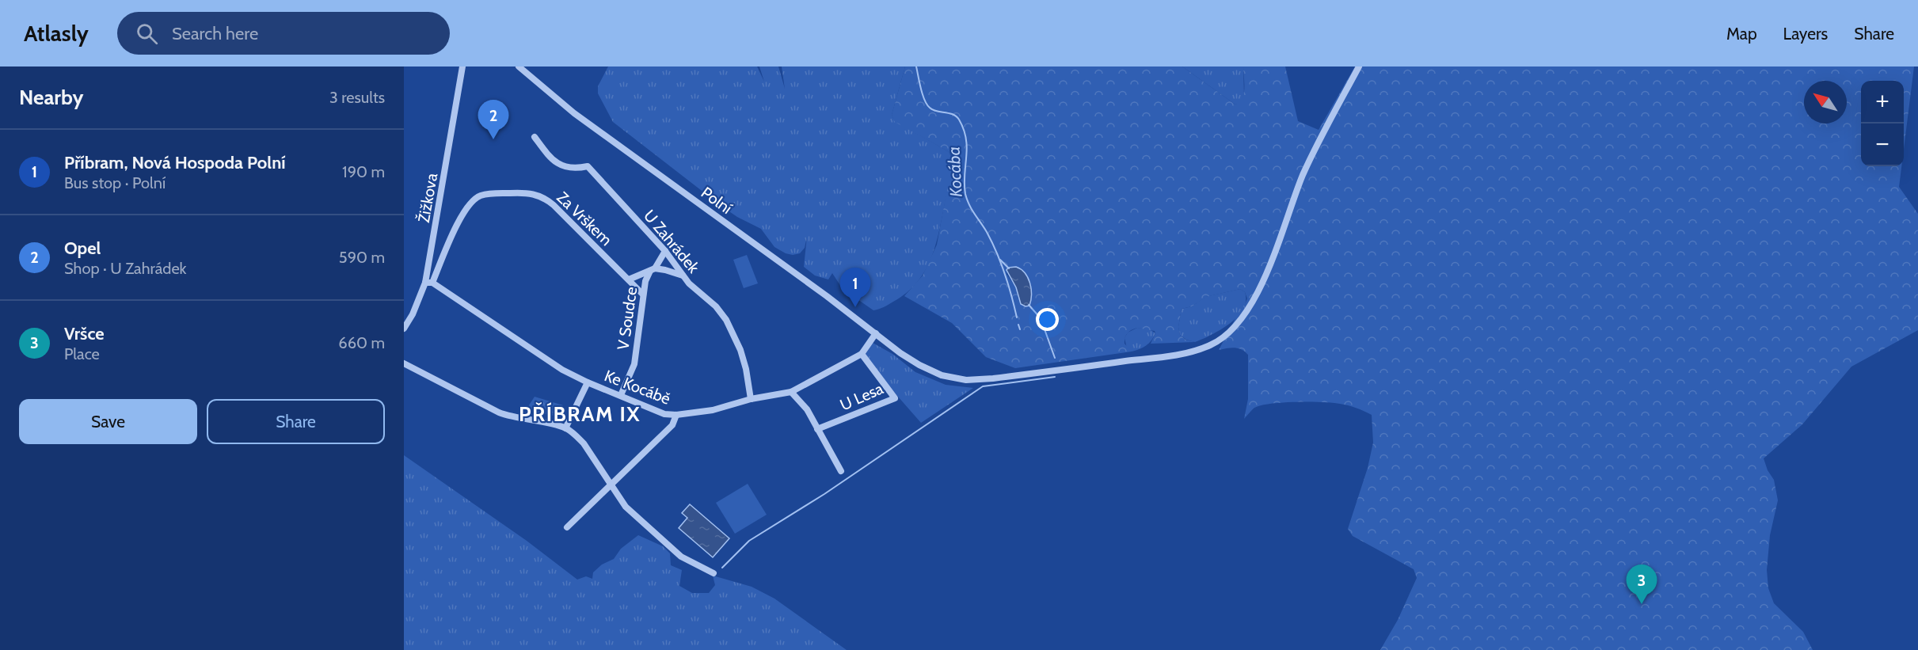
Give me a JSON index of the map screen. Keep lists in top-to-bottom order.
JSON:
{
  "streets": {
    "street": [
      "Žižkova",
      "Polní",
      "Za Vrškem",
      "U Zahrádek",
      "V Soudce",
      "Ke Kocábě",
      "U Lesa"
    ]
  },
  "crossings": [
    ["Žižkova", "Za Vrškem"],
    ["Žižkova", "Ke Kocábě"],
    ["Polní", "Ke Kocábě"],
    ["Za Vrškem", "V Soudce"],
    ["Za Vrškem", "Ke Kocábě"],
    ["U Zahrádek", "V Soudce"],
    ["U Zahrádek", "Ke Kocábě"],
    ["V Soudce", "Ke Kocábě"],
    ["Ke Kocábě", "U Lesa"]
  ],
  "districts": ["PŘÍBRAM IX"],
  "water": ["Kocába"],
  "north": "top left",
  "page": {
    "header": "Atlasly",
    "search": "Search here",
    "nav": ["Map", "Layers", "Share"],
    "heading": ["Nearby", "3 results"],
    "map_buttons": ["+", "−"],
    "pins": ["2", "1", "3"],
    "list": [
      {
        "mark": "1",
        "name": "Příbram, Nová Hospoda Polní",
        "note": "Bus stop · Polní",
        "value": "190 m"
      },
      {
        "mark": "2",
        "name": "Opel",
        "note": "Shop · U Zahrádek",
        "value": "590 m"
      },
      {
        "mark": "3",
        "name": "Vršce",
        "note": "Place",
        "value": "660 m"
      }
    ],
    "buttons": ["Save", "Share"]
  }
}
